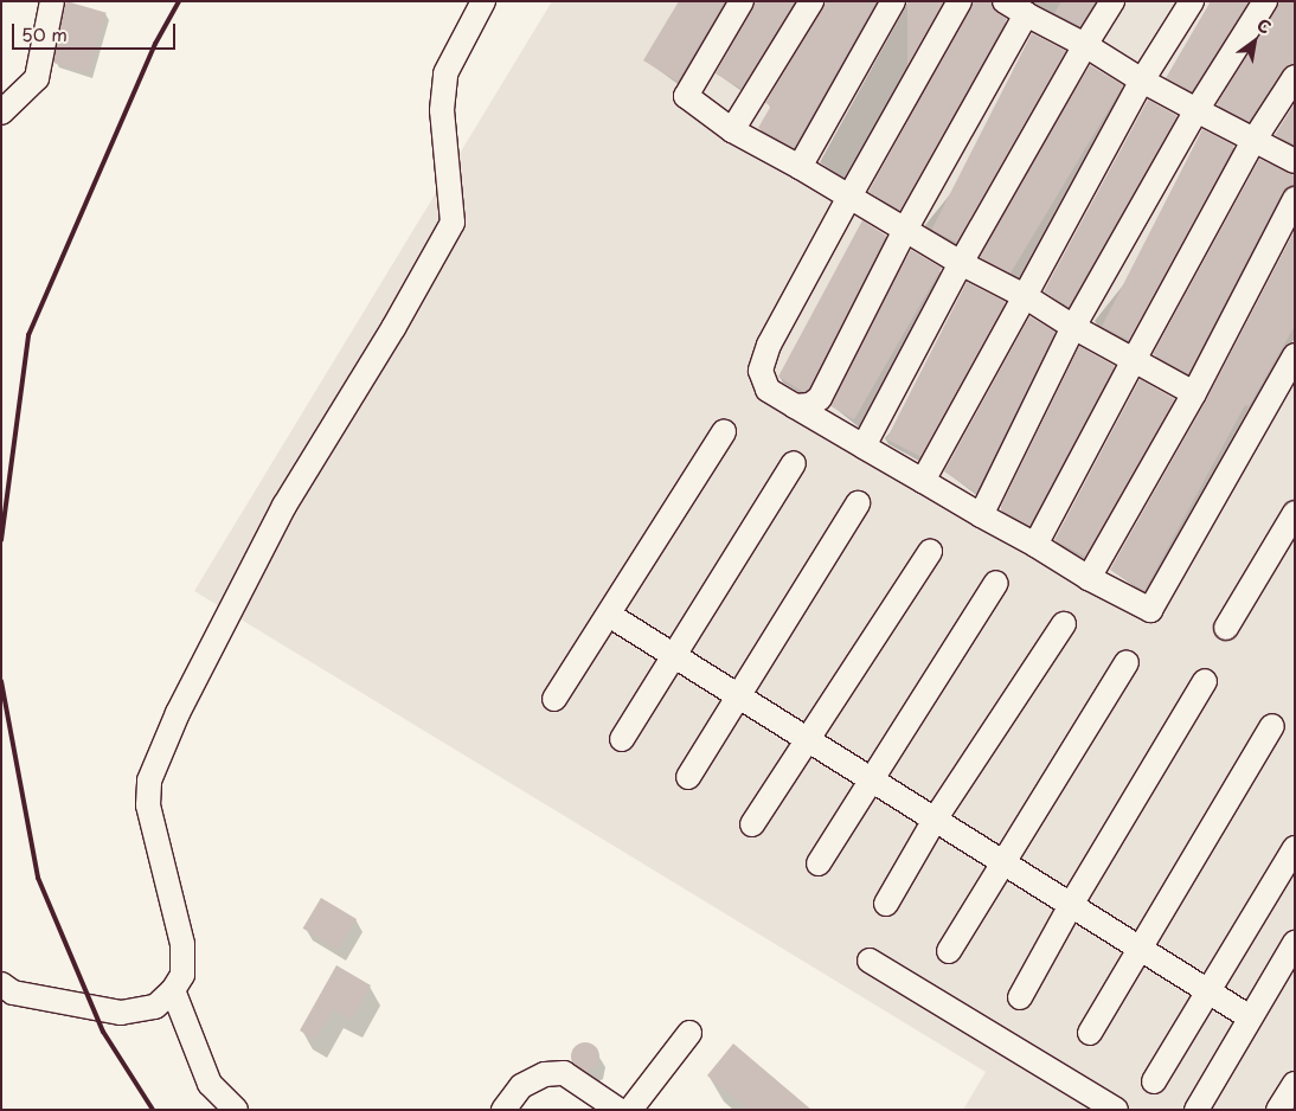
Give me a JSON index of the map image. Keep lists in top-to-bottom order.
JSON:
{
  "scale_bar": "50 m",
  "north": "top right"
}
